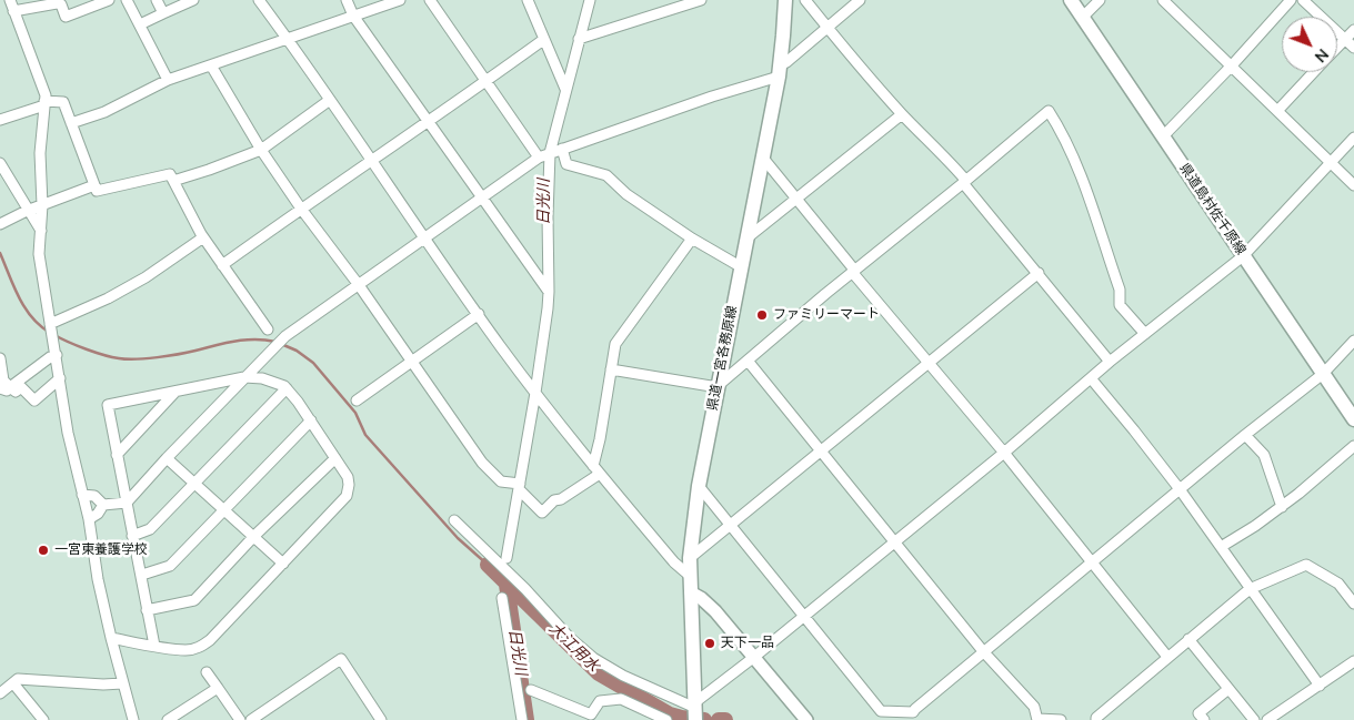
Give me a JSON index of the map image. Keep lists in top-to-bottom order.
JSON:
{
  "streets": {
    "main road": ["県道島村佐千原線", "県道一宮各務原線"]
  },
  "water": ["日光川", "大江用水"],
  "places": ["ファミリーマート", "一宮東養護学校", "天下一品"],
  "north": "bottom right"
}
